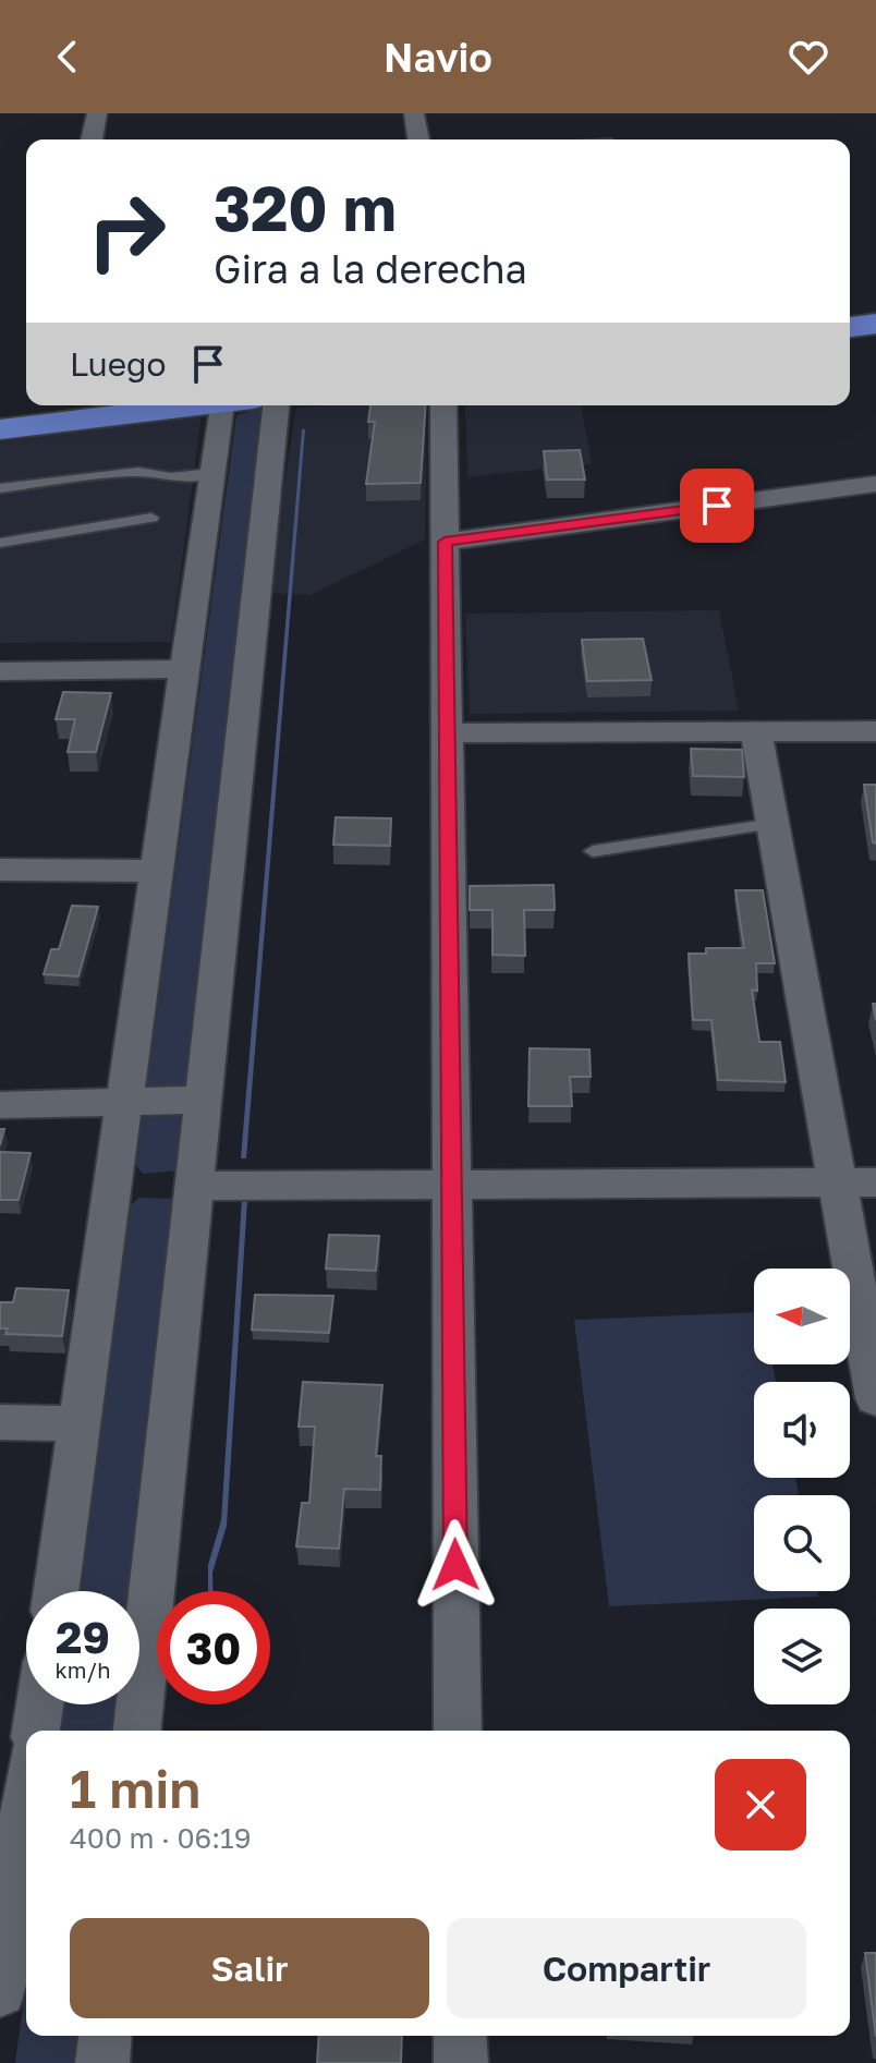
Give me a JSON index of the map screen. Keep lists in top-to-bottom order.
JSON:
{
  "north": "left",
  "page": {
    "header": "Navio",
    "turn": ["320 m", "Gira a la derecha"],
    "then": "Luego",
    "speed": "29 km/h",
    "limit": "30",
    "heading": ["1 min", "400 m · 06:19"],
    "buttons": ["Salir", "Compartir"]
  }
}
